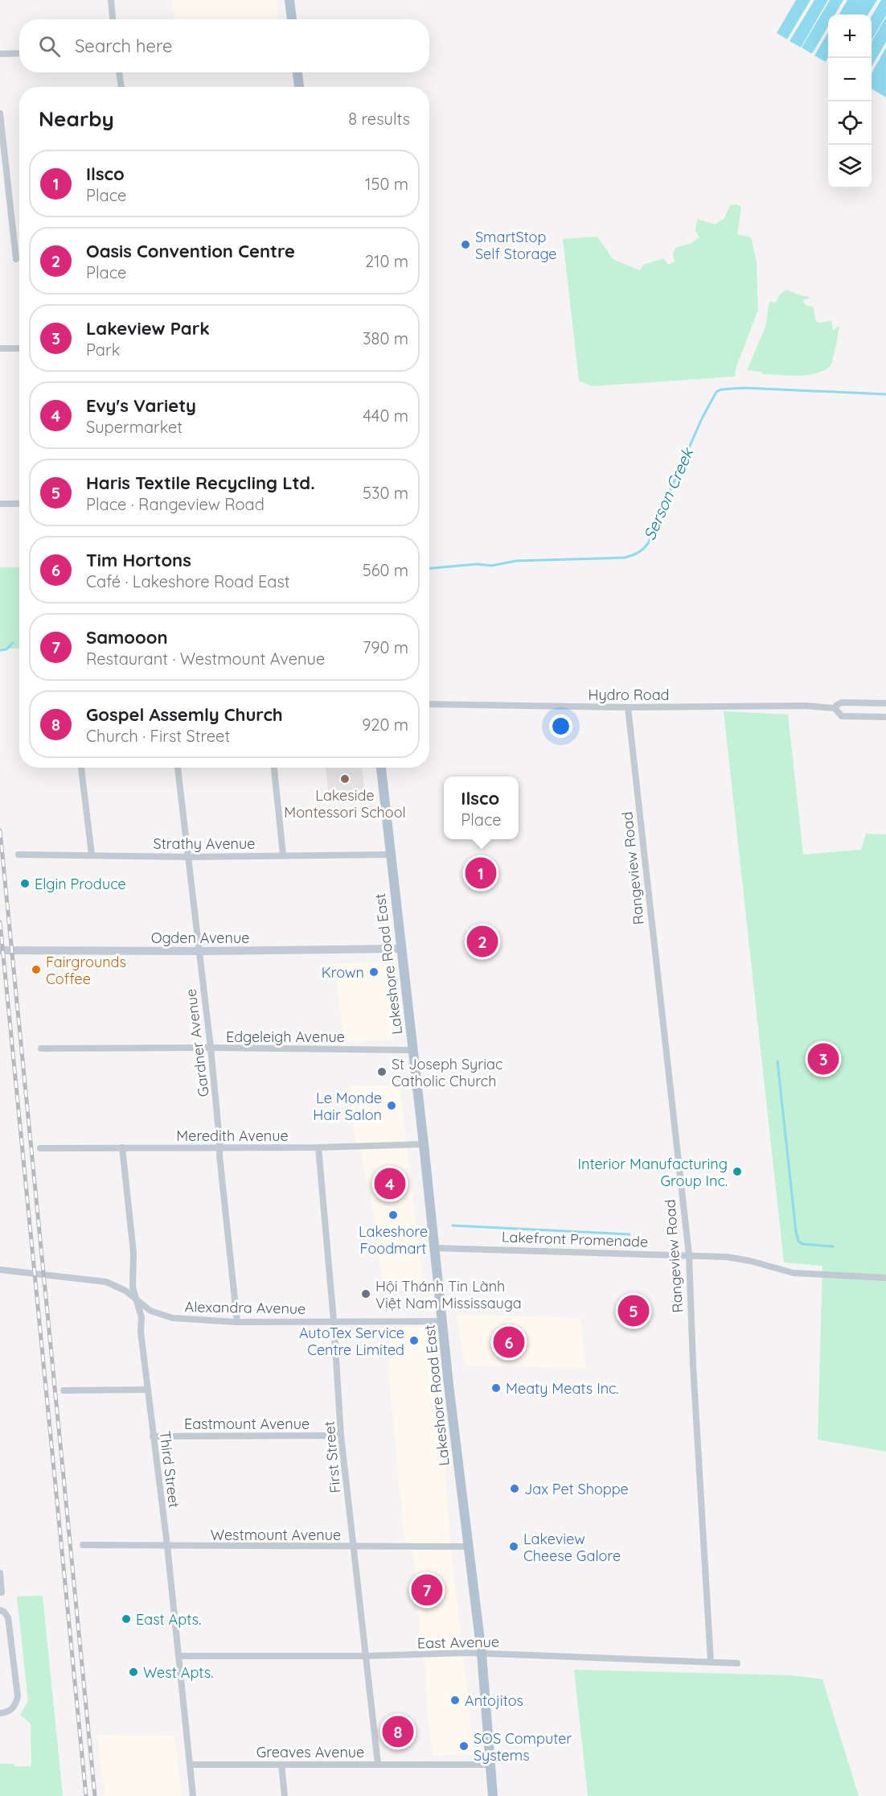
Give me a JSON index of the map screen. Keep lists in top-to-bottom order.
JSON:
{
  "streets": {
    "main road": ["Lakeshore Road East"],
    "street": [
      "Hydro Road",
      "Strathy Avenue",
      "Rangeview Road",
      "Ogden Avenue",
      "Edgeleigh Avenue",
      "Gardner Avenue",
      "Meredith Avenue",
      "Lakefront Promenade",
      "Alexandra Avenue",
      "Eastmount Avenue",
      "First Street",
      "Third Street",
      "Westmount Avenue",
      "East Avenue",
      "Greaves Avenue"
    ]
  },
  "crossings": [
    ["Hydro Road", "Rangeview Road"],
    ["Strathy Avenue", "Lakeshore Road East"],
    ["Strathy Avenue", "Gardner Avenue"],
    ["Rangeview Road", "Lakefront Promenade"],
    ["Rangeview Road", "East Avenue"],
    ["Ogden Avenue", "Lakeshore Road East"],
    ["Ogden Avenue", "Gardner Avenue"],
    ["Lakeshore Road East", "Edgeleigh Avenue"],
    ["Lakeshore Road East", "Meredith Avenue"],
    ["Lakeshore Road East", "Lakefront Promenade"],
    ["Lakeshore Road East", "Alexandra Avenue"],
    ["Lakeshore Road East", "Westmount Avenue"],
    ["Lakeshore Road East", "East Avenue"],
    ["Lakeshore Road East", "Greaves Avenue"],
    ["Edgeleigh Avenue", "Gardner Avenue"],
    ["Gardner Avenue", "Meredith Avenue"],
    ["Gardner Avenue", "Alexandra Avenue"],
    ["Meredith Avenue", "First Street"],
    ["Meredith Avenue", "Third Street"],
    ["Alexandra Avenue", "First Street"],
    ["Alexandra Avenue", "Third Street"],
    ["Eastmount Avenue", "First Street"],
    ["Eastmount Avenue", "Third Street"],
    ["First Street", "Westmount Avenue"],
    ["First Street", "East Avenue"],
    ["First Street", "Greaves Avenue"],
    ["Third Street", "Westmount Avenue"],
    ["Third Street", "East Avenue"],
    ["Third Street", "Greaves Avenue"]
  ],
  "water": ["Serson Creek"],
  "places": [
    "SmartStop Self Storage",
    "Lakeside Montessori School",
    "Elgin Produce",
    "Fairgrounds Coffee",
    "Krown",
    "St Joseph Syriac Catholic Church",
    "Le Monde Hair Salon",
    "Interior Manufacturing Group Inc.",
    "Lakeshore Foodmart",
    "Hội Thánh Tin Lành Việt Nam Mississauga",
    "AutoTex Service Centre Limited",
    "Meaty Meats Inc.",
    "Jax Pet Shoppe",
    "Lakeview Cheese Galore",
    "East Apts.",
    "West Apts.",
    "Antojitos",
    "SOS Computer Systems"
  ],
  "page": {
    "map_buttons": ["+", "−"],
    "search": "Search here",
    "heading": ["Nearby", "8 results"],
    "list": [
      {
        "mark": "1",
        "name": "Ilsco",
        "note": "Place",
        "value": "150 m"
      },
      {
        "mark": "2",
        "name": "Oasis Convention Centre",
        "note": "Place",
        "value": "210 m"
      },
      {
        "mark": "3",
        "name": "Lakeview Park",
        "note": "Park",
        "value": "380 m"
      },
      {
        "mark": "4",
        "name": "Evy's Variety",
        "note": "Supermarket",
        "value": "440 m"
      },
      {
        "mark": "5",
        "name": "Haris Textile Recycling Ltd.",
        "note": "Place · Rangeview Road",
        "value": "530 m"
      },
      {
        "mark": "6",
        "name": "Tim Hortons",
        "note": "Café · Lakeshore Road East",
        "value": "560 m"
      },
      {
        "mark": "7",
        "name": "Samooon",
        "note": "Restaurant · Westmount Avenue",
        "value": "790 m"
      },
      {
        "mark": "8",
        "name": "Gospel Assemly Church",
        "note": "Church · First Street",
        "value": "920 m"
      }
    ],
    "popup": ["Ilsco", "Place"],
    "pins": [
      "1",
      "2",
      "3",
      "4",
      "5",
      "6",
      "7",
      "8"
    ]
  }
}
